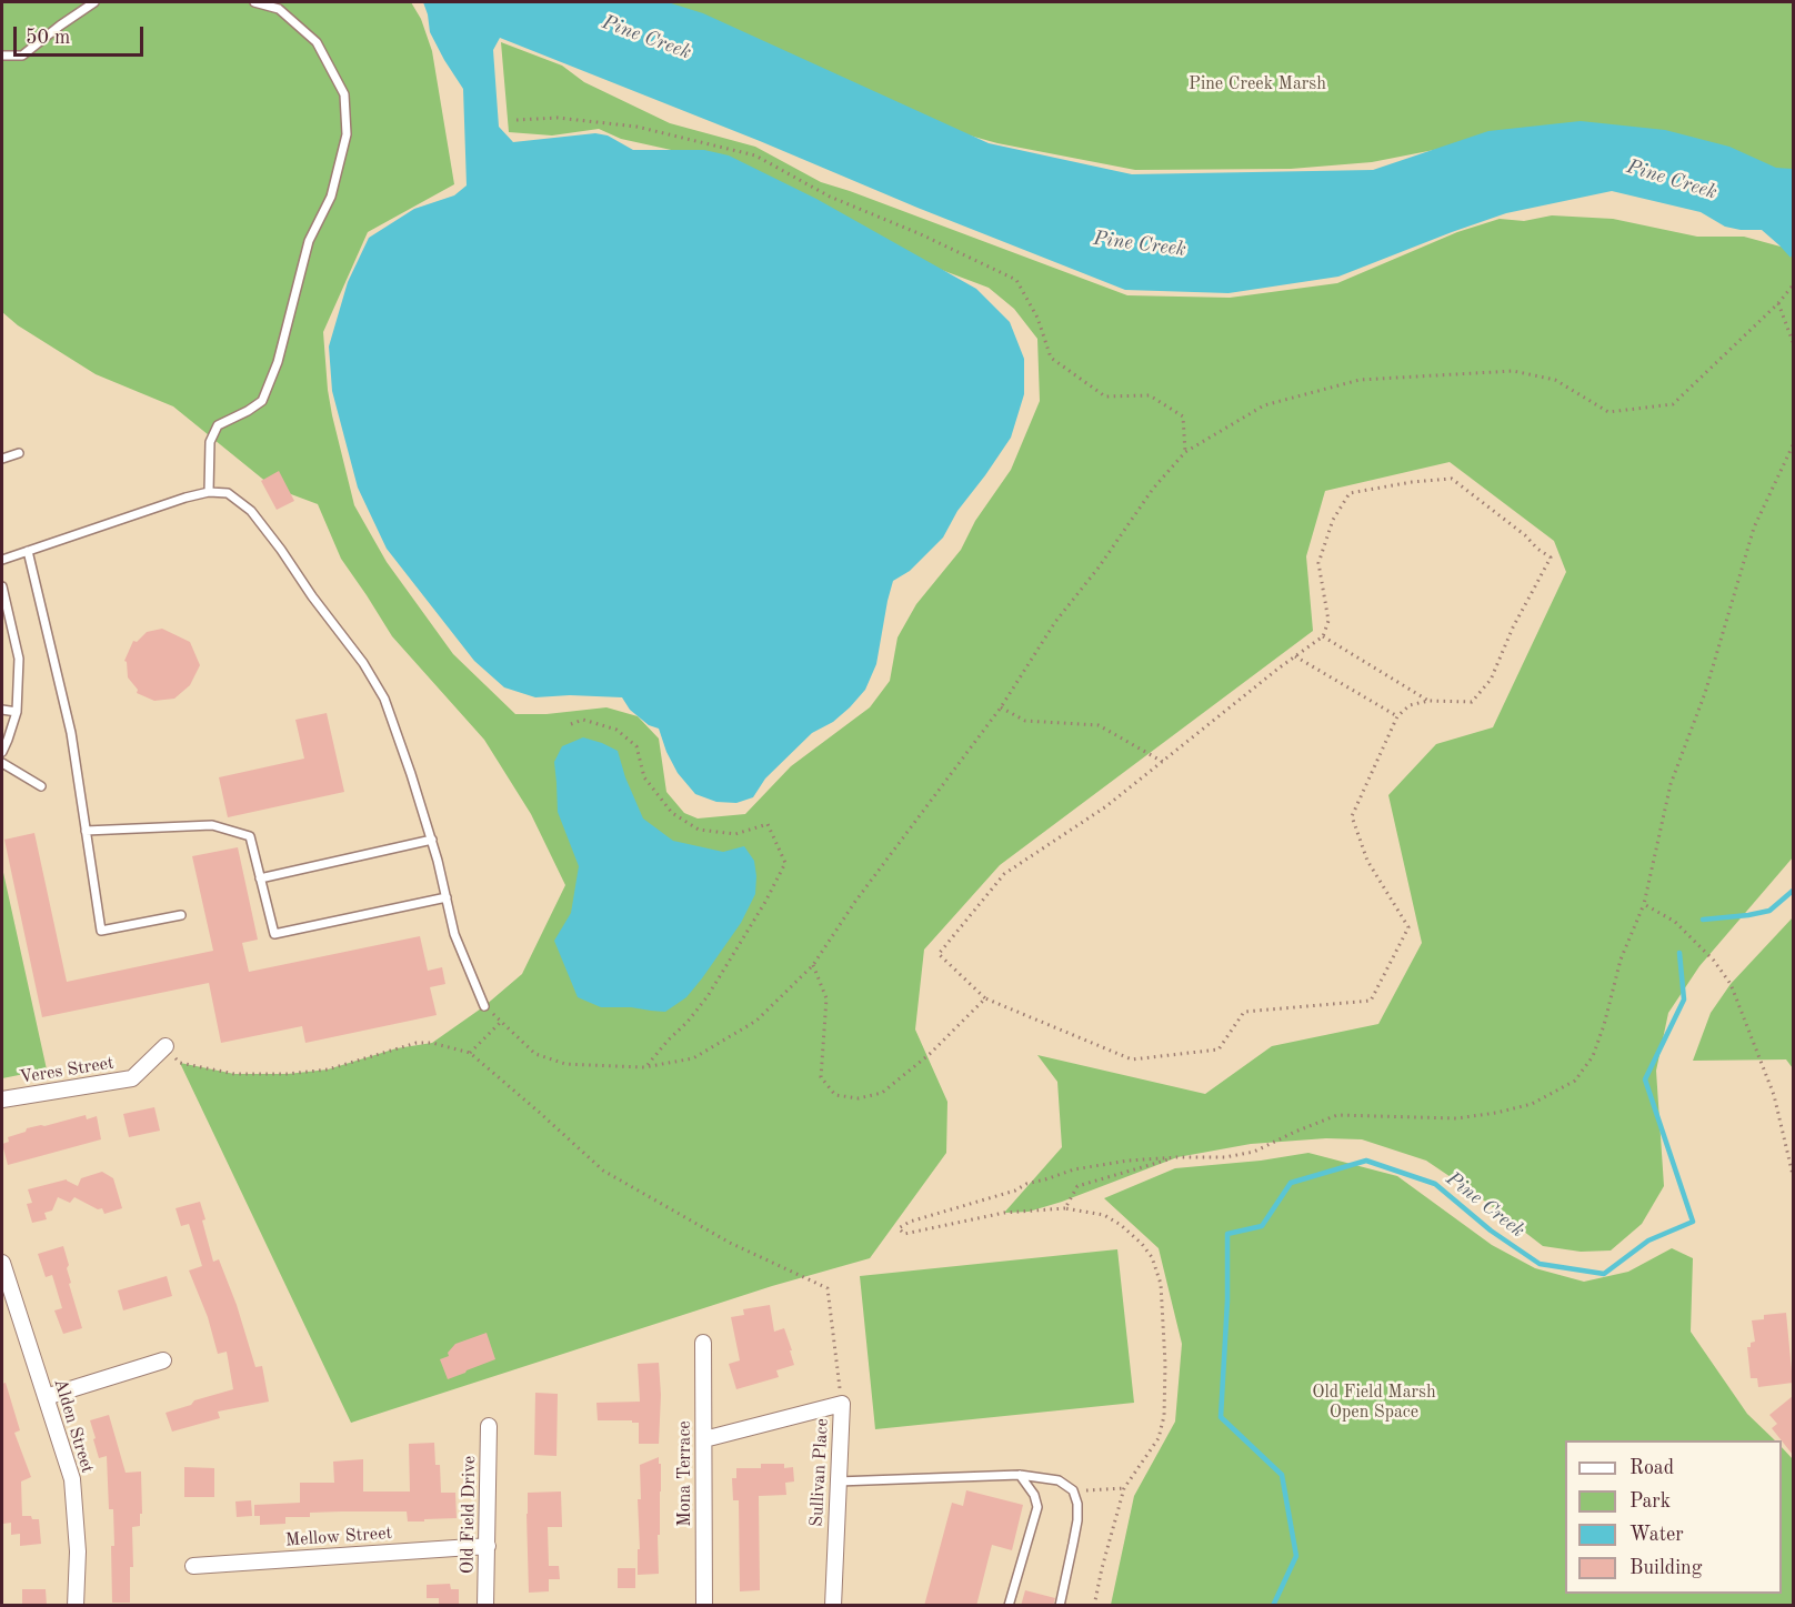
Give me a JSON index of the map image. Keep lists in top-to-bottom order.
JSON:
{
  "streets": {
    "street": [
      "Veres Street",
      "Alden Street",
      "Sullivan Place",
      "Mona Terrace",
      "Old Field Drive",
      "Mellow Street"
    ]
  },
  "crossings": [
    ["Sullivan Place", "Mona Terrace"],
    ["Old Field Drive", "Mellow Street"]
  ],
  "water": ["Pine Creek"],
  "parks": ["Pine Creek Marsh", "Old Field Marsh Open Space"],
  "legend": [
    "Road",
    "Park",
    "Water",
    "Building"
  ],
  "scale_bar": "50 m"
}
